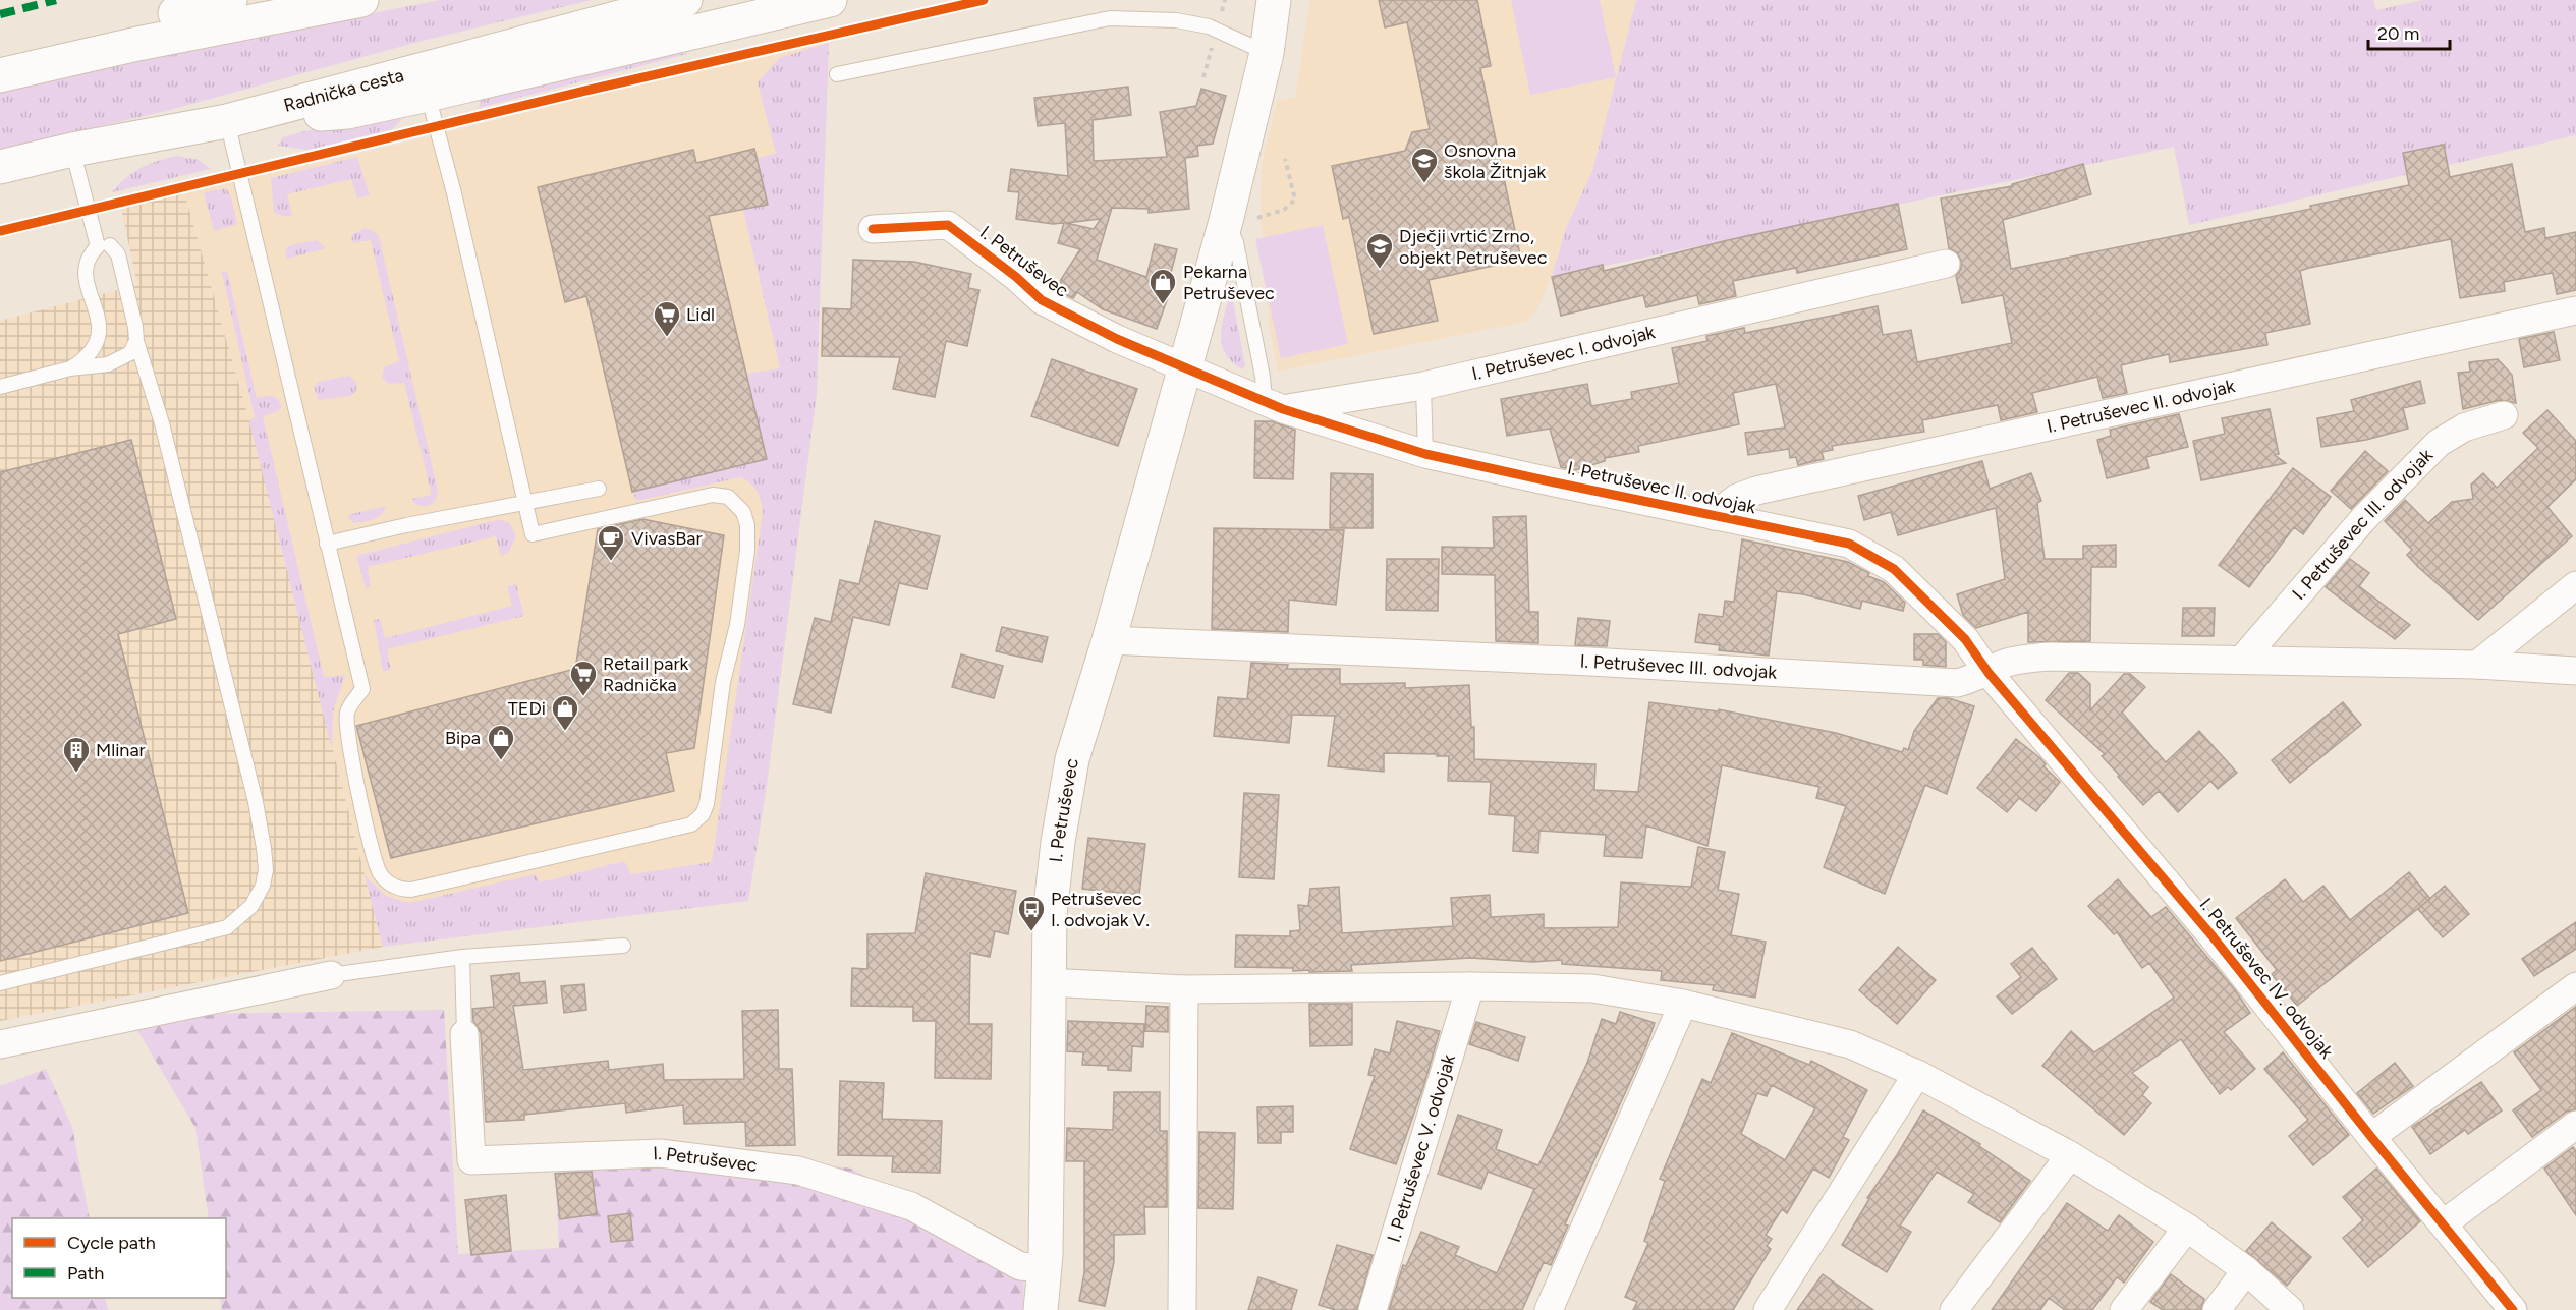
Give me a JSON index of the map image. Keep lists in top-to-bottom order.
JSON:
{
  "streets": {
    "main road": ["Radnička cesta", "I. Petruševec"],
    "street": [
      "I. Petruševec I. odvojak",
      "I. Petruševec II. odvojak",
      "I. Petruševec III. odvojak",
      "I. Petruševec IV. odvojak",
      "I. Petruševec V. odvojak"
    ]
  },
  "crossings": [
    ["I. Petruševec", "I. Petruševec III. odvojak"],
    ["I. Petruševec I. odvojak", "I. Petruševec II. odvojak"],
    ["I. Petruševec II. odvojak", "I. Petruševec III. odvojak"],
    ["I. Petruševec II. odvojak", "I. Petruševec IV. odvojak"],
    ["I. Petruševec III. odvojak", "I. Petruševec IV. odvojak"]
  ],
  "places": {
    "school or university": ["Osnovna škola Žitnjak", "Dječji vrtić Zrno, objekt Petruševec"],
    "shop": ["Pekarna Petruševec", "TEDi", "Bipa"],
    "supermarket": ["Lidl", "Retail park Radnička"],
    "cafe": ["VivasBar"],
    "building": ["Mlinar"],
    "bus stop": ["Petruševec I. odvojak V."]
  },
  "legend": ["Cycle path", "Path"],
  "scale_bar": "20 m"
}
